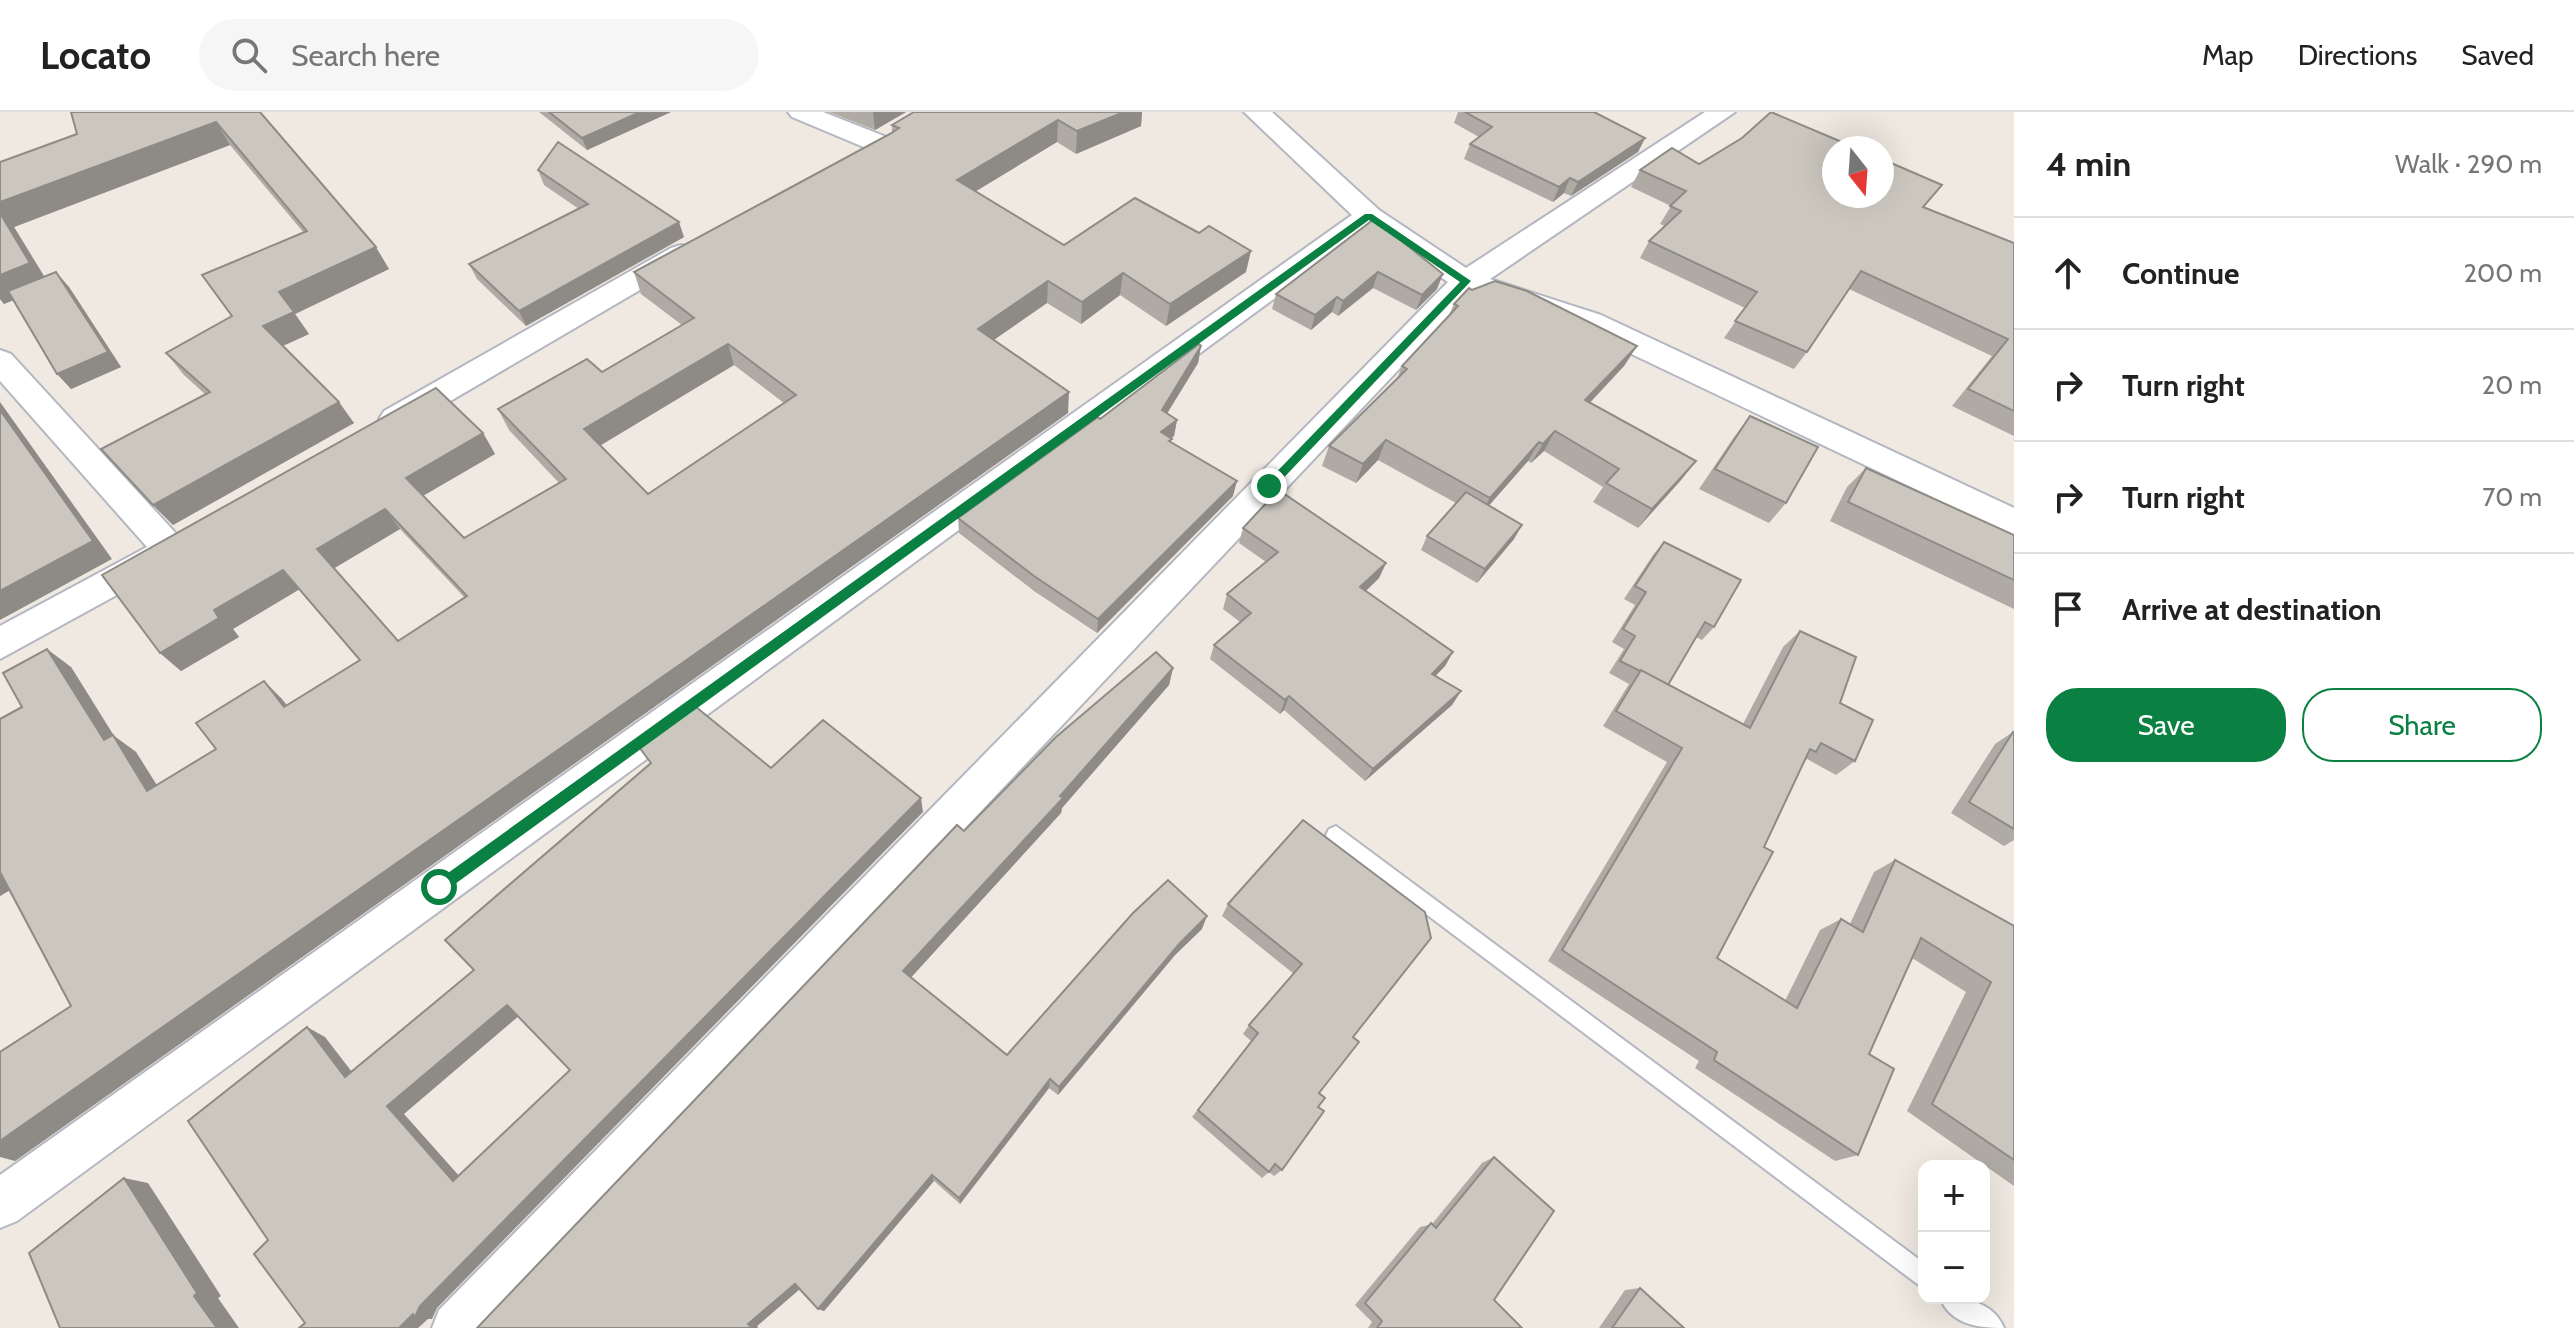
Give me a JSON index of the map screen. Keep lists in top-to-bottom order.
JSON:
{
  "north": "bottom",
  "page": {
    "header": "Locato",
    "search": "Search here",
    "nav": ["Map", "Directions", "Saved"],
    "heading": ["4 min", "Walk · 290 m"],
    "list": [
      ["Continue", "200 m"],
      ["Turn right", "20 m"],
      ["Turn right", "70 m"],
      "Arrive at destination"
    ],
    "buttons": ["Save", "Share"],
    "map_buttons": ["+", "−"]
  }
}
